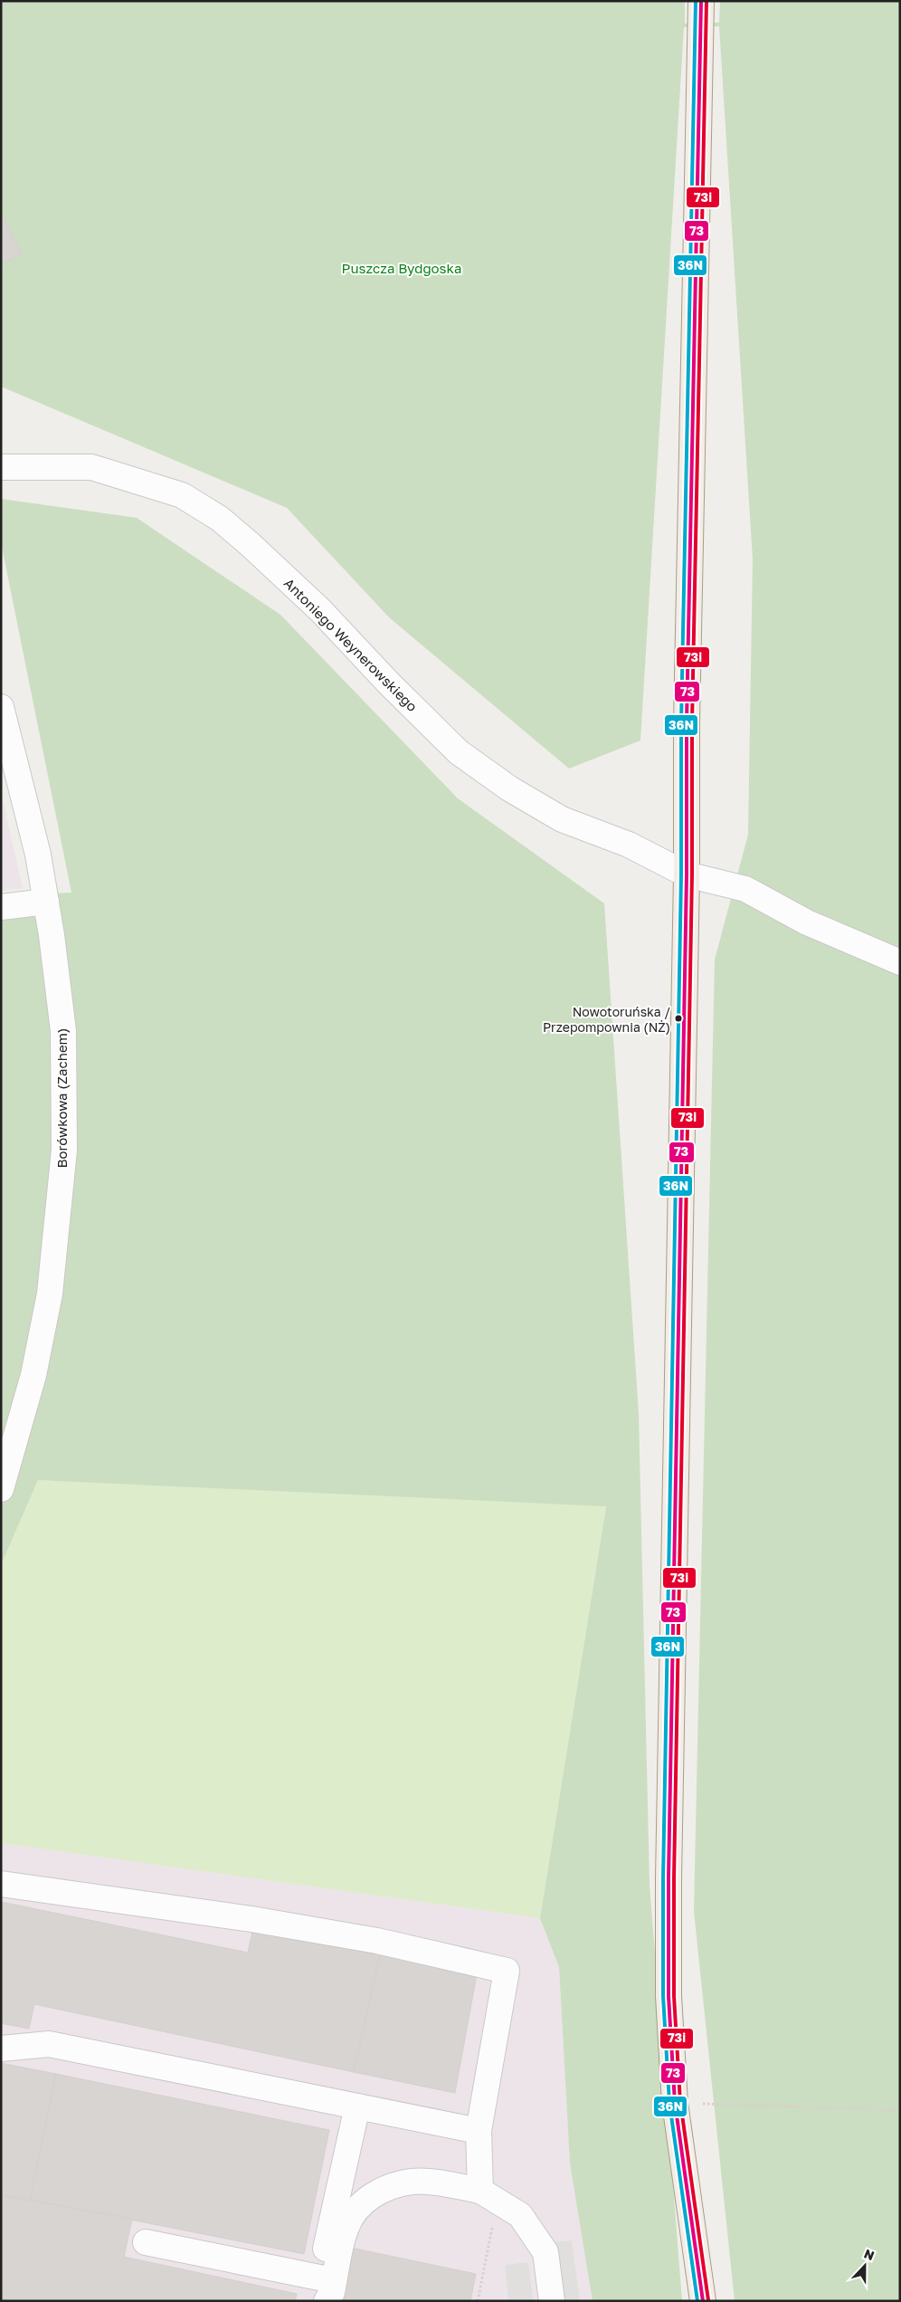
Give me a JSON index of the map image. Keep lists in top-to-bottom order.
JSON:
{
  "streets": {
    "street": ["Antoniego Weynerowskiego", "Borówkowa (Zachem)"]
  },
  "parks": ["Puszcza Bydgoska"],
  "places": ["Nowotoruńska / Przepompownia (NŻ)"],
  "lines": ["transit line 73", "transit line 36N", "transit line 73i"],
  "north": "top"
}
